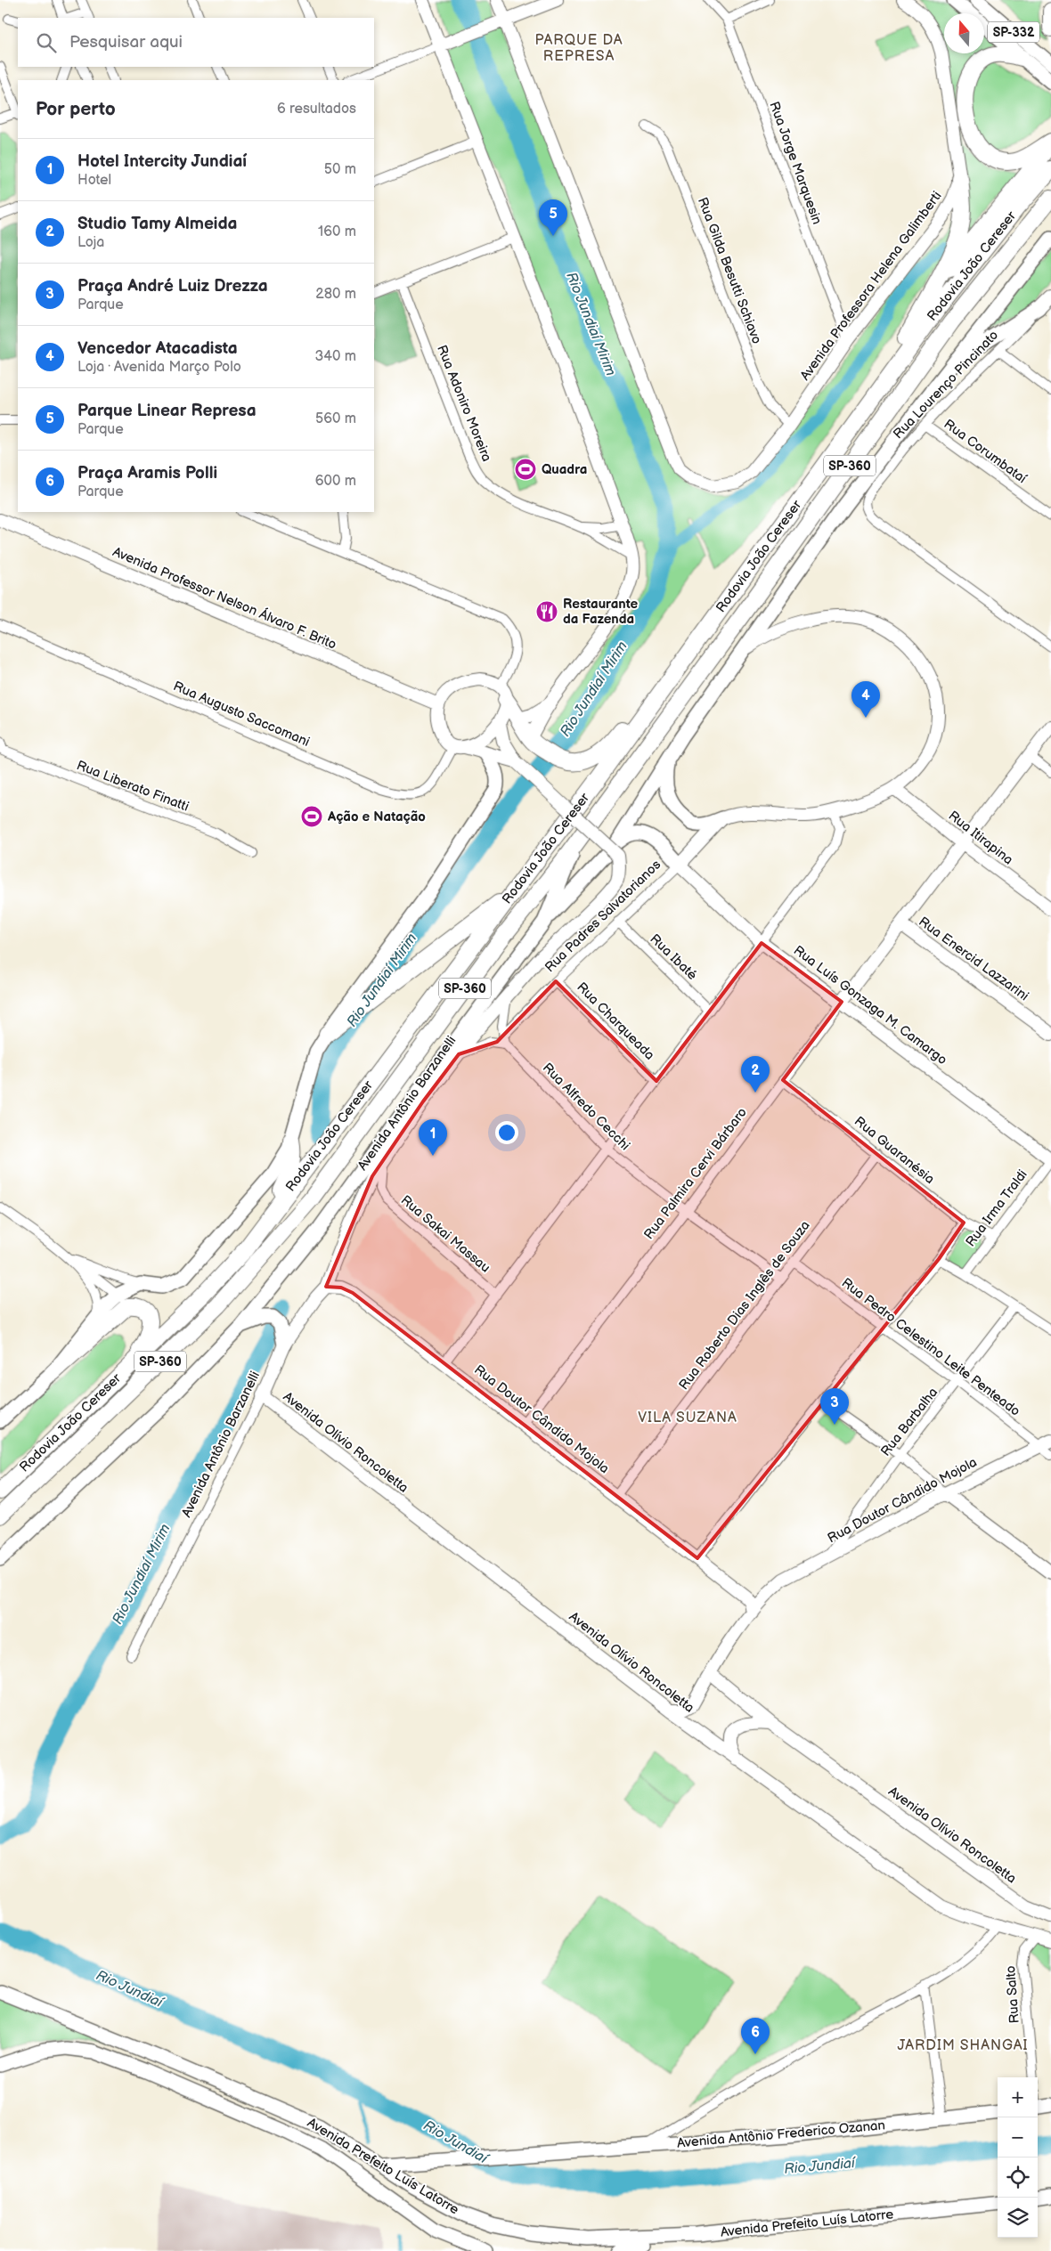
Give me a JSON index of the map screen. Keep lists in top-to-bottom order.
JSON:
{
  "streets": {
    "highway": ["Rodovia João Cereser", "SP-360"],
    "main road": ["SP-332", "Avenida Antônio Frederico Ozanan", "Avenida Prefeito Luís Latorre"],
    "street": [
      "Rua Jorge Marquesin",
      "Rua Gilda Besutti Schiavo",
      "Avenida Professora Helena Galimberti",
      "Rua Lourenço Pincinato",
      "Rua Adoniro Moreira",
      "Rua Corumbataí",
      "Avenida Professor Nelson Álvaro F. Brito",
      "Rua Augusto Saccomani",
      "Rua Liberato Finatti",
      "Rua Itirapina",
      "Rua Padres Salvatorianos",
      "Rua Ibaté",
      "Rua Enercid Lazzarini",
      "Rua Luís Gonzaga M. Camargo",
      "Rua Charqueada",
      "Avenida Antônio Barzanelli",
      "Rua Alfredo Cecchi",
      "Rua Guaranésia",
      "Rua Palmira Cervi Bárbaro",
      "Rua Irma Traldi",
      "Rua Sakai Massau",
      "Rua Roberto Dias Inglês de Souza",
      "Rua Pedro Celestino Leite Penteado",
      "Rua Doutor Cândido Mojola",
      "Rua Barbalha",
      "Avenida Olívio Roncoletta",
      "Rua Salto"
    ]
  },
  "crossings": [
    ["Rua Jorge Marquesin", "Avenida Professora Helena Galimberti"],
    ["Rua Gilda Besutti Schiavo", "Avenida Professora Helena Galimberti"],
    ["Rua Lourenço Pincinato", "Rua Corumbataí"],
    ["Avenida Professor Nelson Álvaro F. Brito", "Rua Augusto Saccomani"],
    ["Rua Itirapina", "Rua Palmira Cervi Bárbaro"],
    ["Rua Padres Salvatorianos", "Rua Ibaté"],
    ["Rua Padres Salvatorianos", "Rua Luís Gonzaga M. Camargo"],
    ["Rua Padres Salvatorianos", "Rua Charqueada"],
    ["Rua Padres Salvatorianos", "Rua Alfredo Cecchi"],
    ["Rua Enercid Lazzarini", "Rua Palmira Cervi Bárbaro"],
    ["Rua Luís Gonzaga M. Camargo", "Rua Palmira Cervi Bárbaro"],
    ["Rua Luís Gonzaga M. Camargo", "Rua Irma Traldi"],
    ["Avenida Antônio Barzanelli", "Rua Sakai Massau"],
    ["Avenida Antônio Barzanelli", "Rua Doutor Cândido Mojola"],
    ["Avenida Antônio Barzanelli", "Avenida Olívio Roncoletta"],
    ["Rua Alfredo Cecchi", "Rua Palmira Cervi Bárbaro"],
    ["Rua Alfredo Cecchi", "Rua Roberto Dias Inglês de Souza"],
    ["Rua Guaranésia", "Rua Palmira Cervi Bárbaro"],
    ["Rua Guaranésia", "Rua Irma Traldi"],
    ["Rua Guaranésia", "Rua Roberto Dias Inglês de Souza"],
    ["Rua Palmira Cervi Bárbaro", "Rua Doutor Cândido Mojola"],
    ["Rua Roberto Dias Inglês de Souza", "Rua Pedro Celestino Leite Penteado"],
    ["Rua Roberto Dias Inglês de Souza", "Rua Doutor Cândido Mojola"],
    ["Rua Pedro Celestino Leite Penteado", "Rua Doutor Cândido Mojola"],
    ["Rua Pedro Celestino Leite Penteado", "Rua Barbalha"],
    ["Rua Doutor Cândido Mojola", "Rua Barbalha"],
    ["Rua Doutor Cândido Mojola", "Avenida Olívio Roncoletta"],
    ["Avenida Olívio Roncoletta", "Rua Salto"],
    ["Avenida Antônio Frederico Ozanan", "Avenida Prefeito Luís Latorre"]
  ],
  "districts": ["PARQUE DA REPRESA", "VILA SUZANA", "JARDIM SHANGAI"],
  "water": ["Rio Jundiaí Mirim", "Rio Jundiaí"],
  "places": {
    "sports": ["Quadra", "Ação e Natação"],
    "restaurant": ["Restaurante da Fazenda"]
  },
  "north": "top",
  "page": {
    "search": "Pesquisar aqui",
    "heading": ["Por perto", "6 resultados"],
    "list": [
      {
        "mark": "1",
        "name": "Hotel Intercity Jundiaí",
        "note": "Hotel",
        "value": "50 m"
      },
      {
        "mark": "2",
        "name": "Studio Tamy Almeida",
        "note": "Loja",
        "value": "160 m"
      },
      {
        "mark": "3",
        "name": "Praça André Luiz Drezza",
        "note": "Parque",
        "value": "280 m"
      },
      {
        "mark": "4",
        "name": "Vencedor Atacadista",
        "note": "Loja · Avenida Março Polo",
        "value": "340 m"
      },
      {
        "mark": "5",
        "name": "Parque Linear Represa",
        "note": "Parque",
        "value": "560 m"
      },
      {
        "mark": "6",
        "name": "Praça Aramis Polli",
        "note": "Parque",
        "value": "600 m"
      }
    ],
    "pins": [
      "5",
      "4",
      "2",
      "1",
      "3",
      "6"
    ],
    "map_buttons": ["+", "−"]
  }
}
